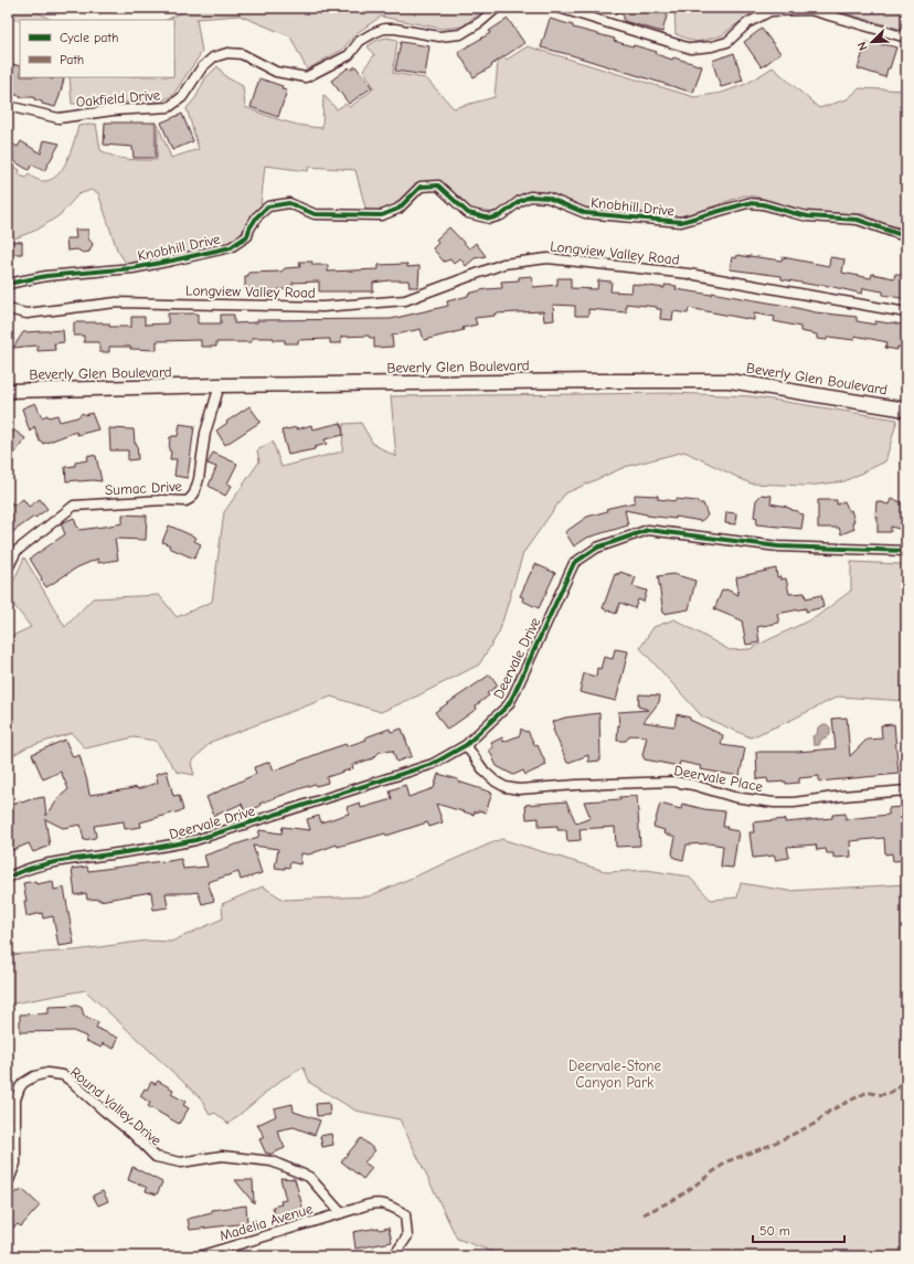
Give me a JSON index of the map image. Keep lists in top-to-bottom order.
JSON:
{
  "streets": {
    "main road": ["Beverly Glen Boulevard"],
    "street": [
      "Oakfield Drive",
      "Knobhill Drive",
      "Longview Valley Road",
      "Sumac Drive",
      "Deervale Drive",
      "Deervale Place",
      "Round Valley Drive",
      "Madelia Avenue"
    ]
  },
  "crossings": [
    ["Beverly Glen Boulevard", "Sumac Drive"],
    ["Deervale Drive", "Deervale Place"],
    ["Round Valley Drive", "Madelia Avenue"]
  ],
  "parks": ["Deervale-Stone Canyon Park"],
  "legend": ["Cycle path", "Path"],
  "scale_bar": "50 m",
  "north": "bottom left"
}
